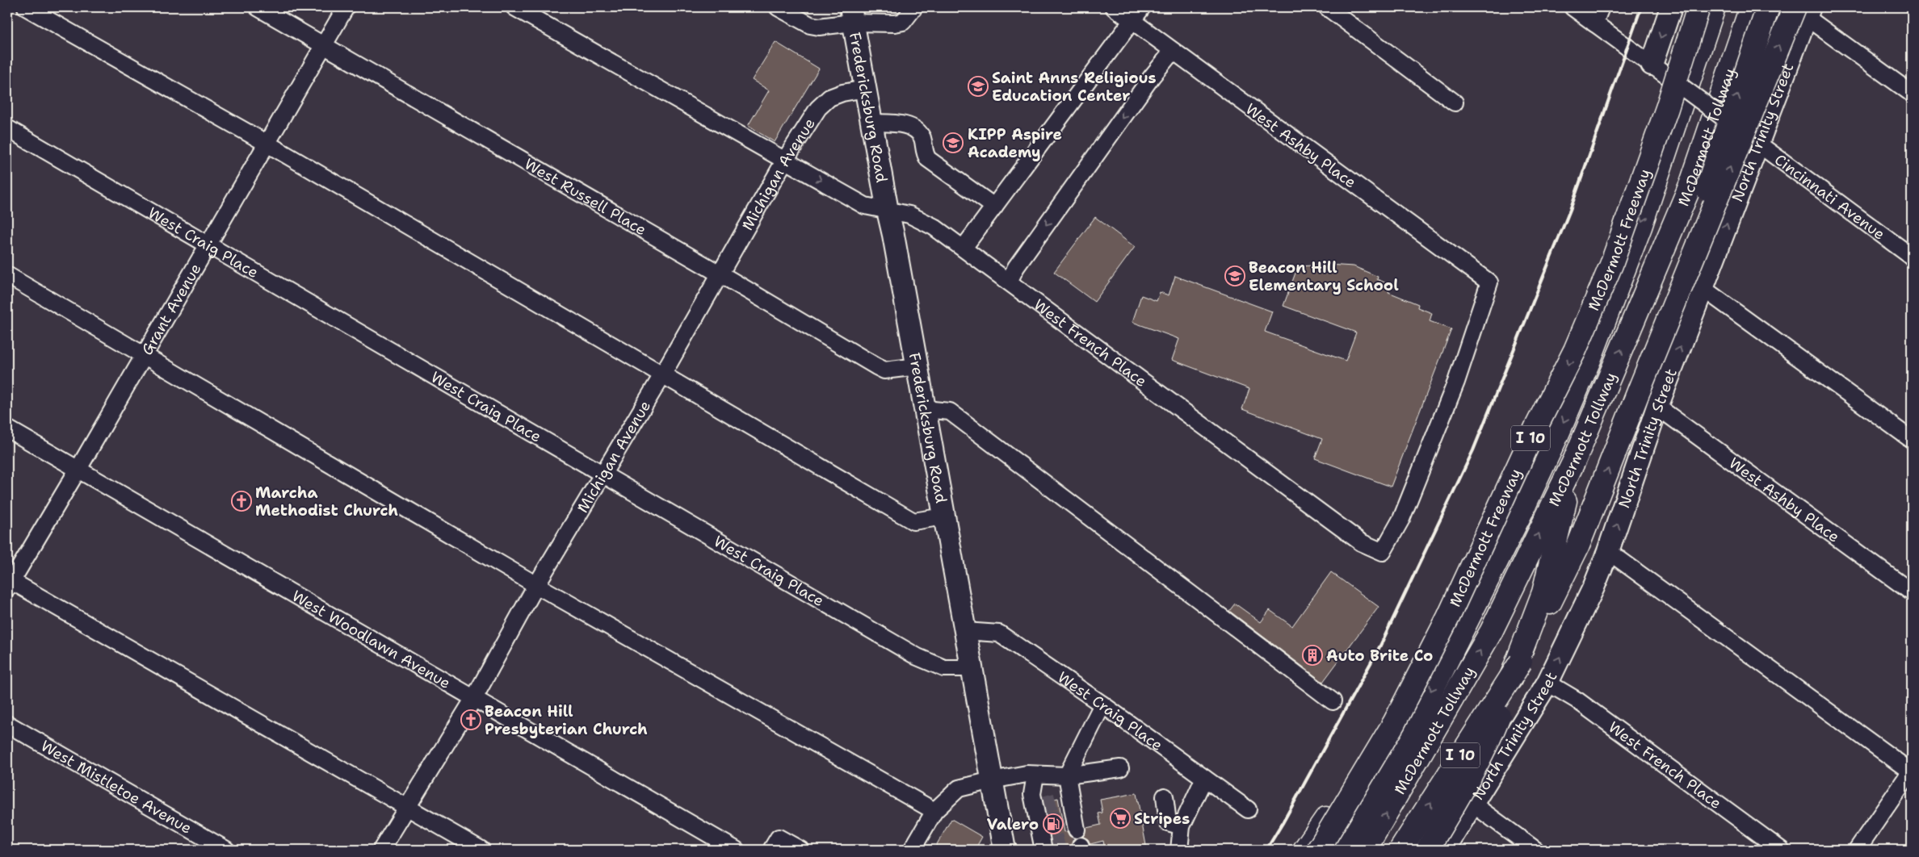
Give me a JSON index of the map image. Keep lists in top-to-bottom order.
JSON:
{
  "streets": {
    "highway": ["McDermott Tollway", "McDermott Freeway", "I 10"],
    "main road": ["Fredericksburg Road", "North Trinity Street"],
    "street": [
      "West Ashby Place",
      "Michigan Avenue",
      "West Russell Place",
      "Cincinnati Avenue",
      "West Craig Place",
      "Grant Avenue",
      "West French Place",
      "West Woodlawn Avenue",
      "West Mistletoe Avenue"
    ]
  },
  "crossings": [
    ["Fredericksburg Road", "Michigan Avenue"],
    ["Fredericksburg Road", "West Russell Place"],
    ["Fredericksburg Road", "West Craig Place"],
    ["Fredericksburg Road", "West French Place"],
    ["North Trinity Street", "West Ashby Place"],
    ["North Trinity Street", "Cincinnati Avenue"],
    ["North Trinity Street", "West French Place"],
    ["West Ashby Place", "West French Place"],
    ["Michigan Avenue", "West Russell Place"],
    ["Michigan Avenue", "West Craig Place"],
    ["Michigan Avenue", "West French Place"],
    ["Michigan Avenue", "West Woodlawn Avenue"],
    ["West Russell Place", "Grant Avenue"],
    ["West Craig Place", "Grant Avenue"],
    ["Grant Avenue", "West Woodlawn Avenue"]
  ],
  "one_way": ["North Trinity Street"],
  "places": {
    "school or university": ["Saint Anns Religious Education Center", "KIPP Aspire Academy", "Beacon Hill Elementary School"],
    "church": ["Marcha Methodist Church", "Beacon Hill Presbyterian Church"],
    "building": ["Auto Brite Co"],
    "supermarket": ["Stripes"],
    "fuel station": ["Valero"]
  }
}
